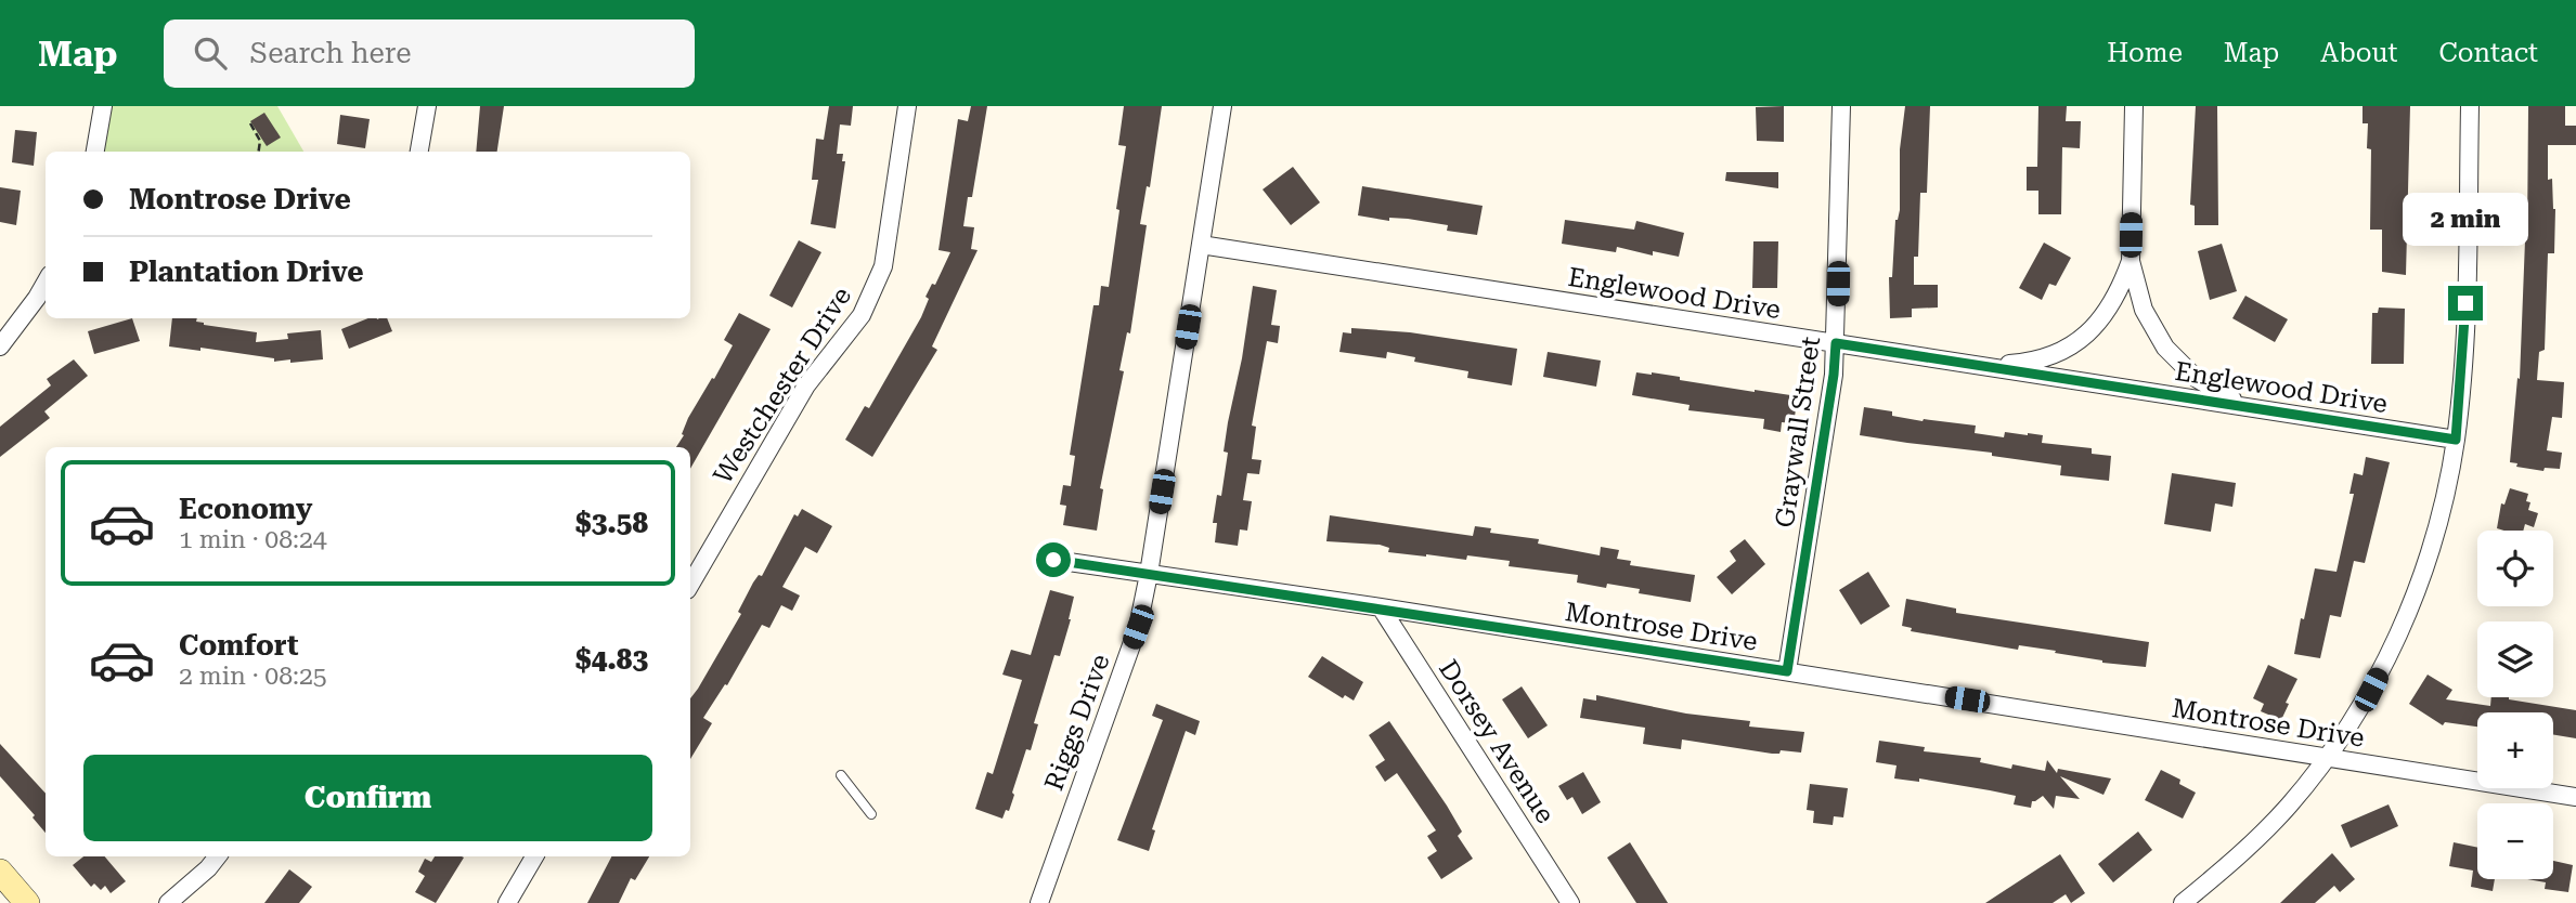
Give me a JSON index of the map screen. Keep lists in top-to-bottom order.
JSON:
{
  "streets": {
    "street": [
      "Englewood Drive",
      "Westchester Drive",
      "Graywall Street",
      "Montrose Drive",
      "Riggs Drive",
      "Dorsey Avenue"
    ]
  },
  "crossings": [
    ["Englewood Drive", "Graywall Street"],
    ["Englewood Drive", "Riggs Drive"],
    ["Graywall Street", "Montrose Drive"],
    ["Montrose Drive", "Riggs Drive"],
    ["Montrose Drive", "Dorsey Avenue"]
  ],
  "page": {
    "header": "Map",
    "search": "Search here",
    "nav": [
      "Home",
      "Map",
      "About",
      "Contact"
    ],
    "banner": ["Montrose Drive", "Plantation Drive"],
    "bubble": "2 min",
    "list": [
      {
        "name": "Economy",
        "note": "1 min · 08:24",
        "value": "$3.58"
      },
      {
        "name": "Comfort",
        "note": "2 min · 08:25",
        "value": "$4.83"
      }
    ],
    "map_buttons": ["+", "−"],
    "buttons": "Confirm"
  }
}
